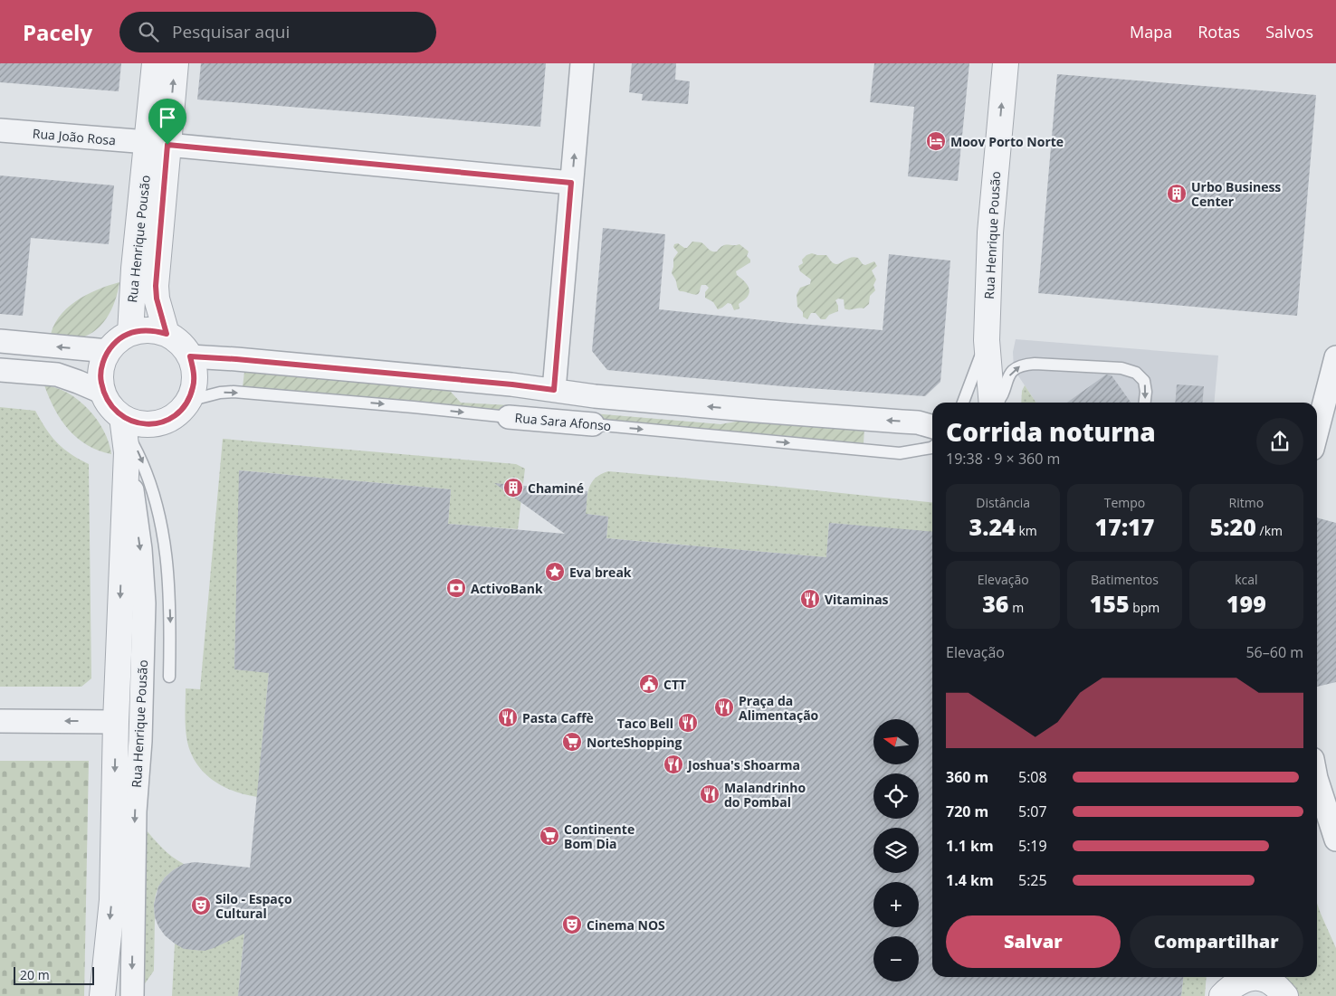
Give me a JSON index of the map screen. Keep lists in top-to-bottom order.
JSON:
{
  "streets": {
    "street": ["Rua João Rosa", "Rua Henrique Pousão", "Rua Sara Afonso"]
  },
  "crossings": [
    ["Rua João Rosa", "Rua Henrique Pousão"],
    ["Rua Henrique Pousão", "Rua Sara Afonso"]
  ],
  "one_way": ["Rua Sara Afonso"],
  "places": {
    "hotel": ["Moov Porto Norte"],
    "building": ["Urbo Business Center", "Chaminé"],
    "place": ["Eva break"],
    "bank": ["ActivoBank"],
    "restaurant": [
      "Vitaminas",
      "Praça da Alimentação",
      "Pasta Caffè",
      "Taco Bell",
      "Joshua's Shoarma",
      "Malandrinho do Pombal"
    ],
    "public building": ["CTT"],
    "supermarket": ["NorteShopping", "Continente Bom Dia"],
    "theatre": ["Silo - Espaço Cultural", "Cinema NOS"]
  },
  "scale_bar": "20 m",
  "north": "left",
  "page": {
    "header": "Pacely",
    "search": "Pesquisar aqui",
    "nav": ["Mapa", "Rotas", "Salvos"],
    "heading": ["Corrida noturna", "19:38 · 9 × 360 m"],
    "stats": [
      ["Distância", "3.24 km"],
      ["Tempo", "17:17"],
      ["Ritmo", "5:20 /km"],
      ["Elevação", "36 m"],
      ["Batimentos", "155 bpm"],
      ["kcal", "199"]
    ],
    "chart": ["Elevação", "56–60 m"],
    "map_buttons": ["+", "−"],
    "list": [
      {
        "name": "360 m",
        "note": "5:08"
      },
      {
        "name": "720 m",
        "note": "5:07"
      },
      {
        "name": "1.1 km",
        "note": "5:19"
      },
      {
        "name": "1.4 km",
        "note": "5:25"
      }
    ],
    "buttons": ["Salvar", "Compartilhar"],
    "scale": "20 m"
  }
}
